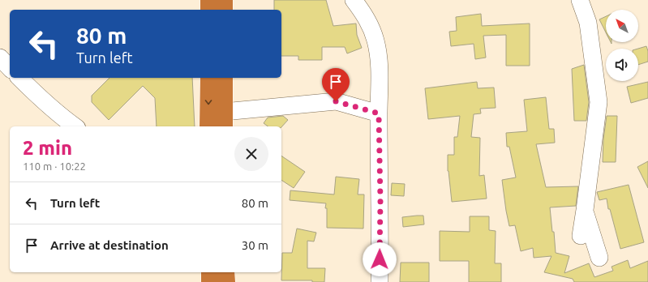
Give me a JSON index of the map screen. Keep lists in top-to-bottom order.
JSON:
{
  "north": "top left",
  "page": {
    "turn": ["80 m", "Turn left"],
    "heading": ["2 min", "110 m · 10:22"],
    "list": [
      {
        "name": "Turn left",
        "value": "80 m"
      },
      {
        "name": "Arrive at destination",
        "value": "30 m"
      }
    ]
  }
}
